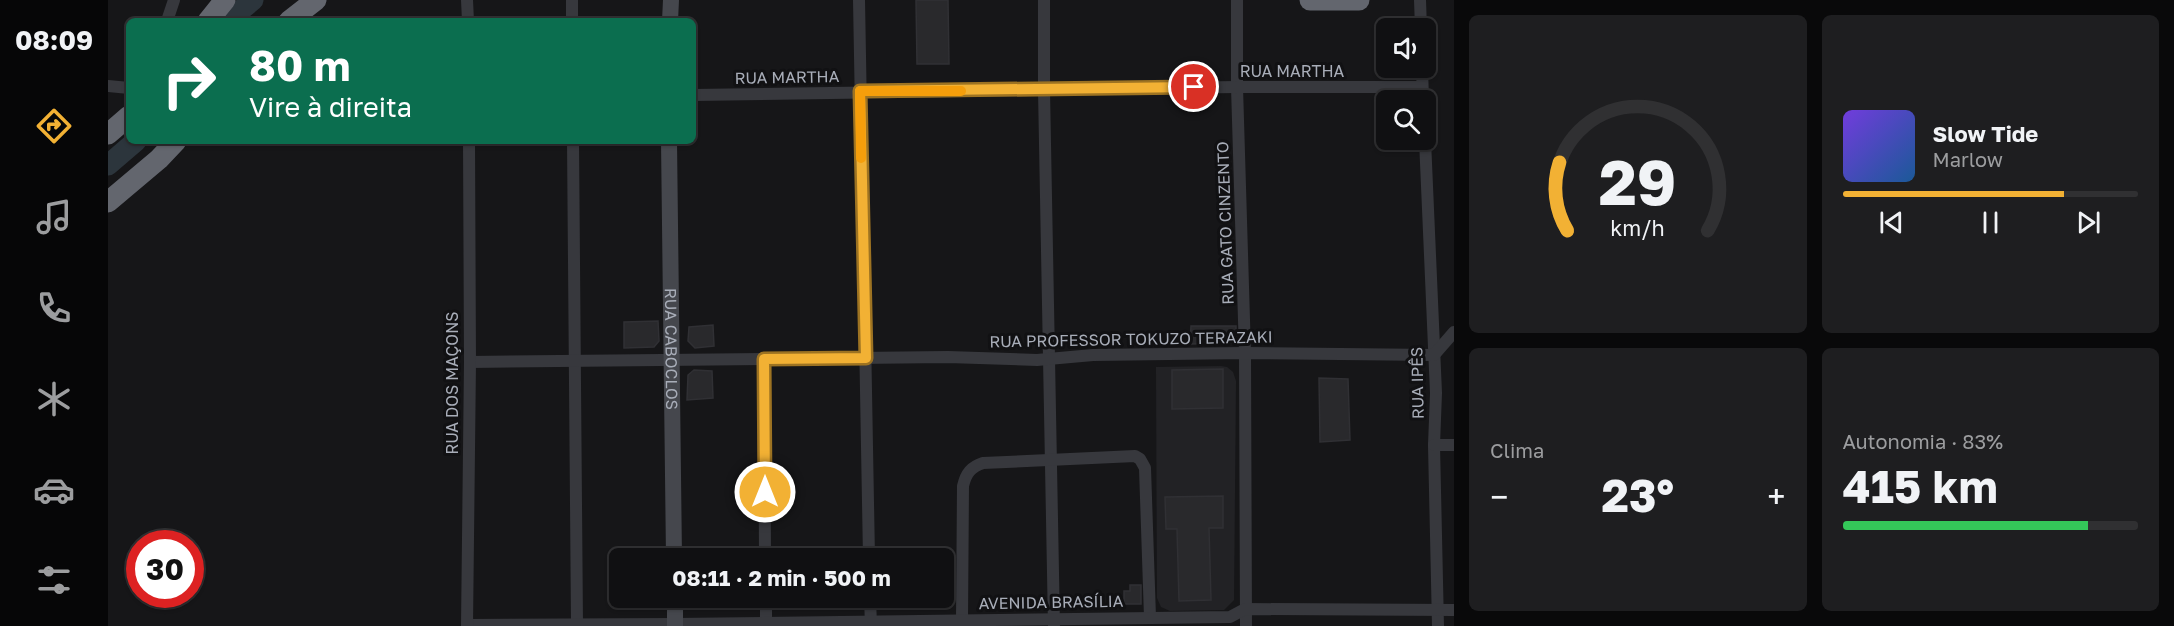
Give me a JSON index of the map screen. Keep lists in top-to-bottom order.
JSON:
{
  "streets": {
    "street": [
      "RUA MARTHA",
      "RUA GATO CINZENTO",
      "RUA PROFESSOR TOKUZO TERAZAKI",
      "RUA CABOCLOS",
      "RUA DOS MAÇONS",
      "RUA IPÊS",
      "AVENIDA BRASÍLIA"
    ]
  },
  "crossings": [
    ["RUA MARTHA", "RUA GATO CINZENTO"],
    ["RUA GATO CINZENTO", "RUA PROFESSOR TOKUZO TERAZAKI"],
    ["RUA GATO CINZENTO", "AVENIDA BRASÍLIA"],
    ["RUA PROFESSOR TOKUZO TERAZAKI", "RUA CABOCLOS"],
    ["RUA PROFESSOR TOKUZO TERAZAKI", "RUA DOS MAÇONS"],
    ["RUA PROFESSOR TOKUZO TERAZAKI", "RUA IPÊS"],
    ["RUA DOS MAÇONS", "AVENIDA BRASÍLIA"],
    ["RUA IPÊS", "AVENIDA BRASÍLIA"]
  ],
  "page": {
    "tabs": "08:09",
    "turn": ["80 m", "Vire à direita"],
    "song": ["Slow Tide", "Marlow"],
    "tile": [
      "Clima",
      ["Autonomia · 83%", "415 km"]
    ],
    "heat": ["−", "23°", "+"],
    "limit": "30",
    "trip": "08:11 · 2 min · 500 m",
    "gauge": ["29", "km/h"]
  }
}
